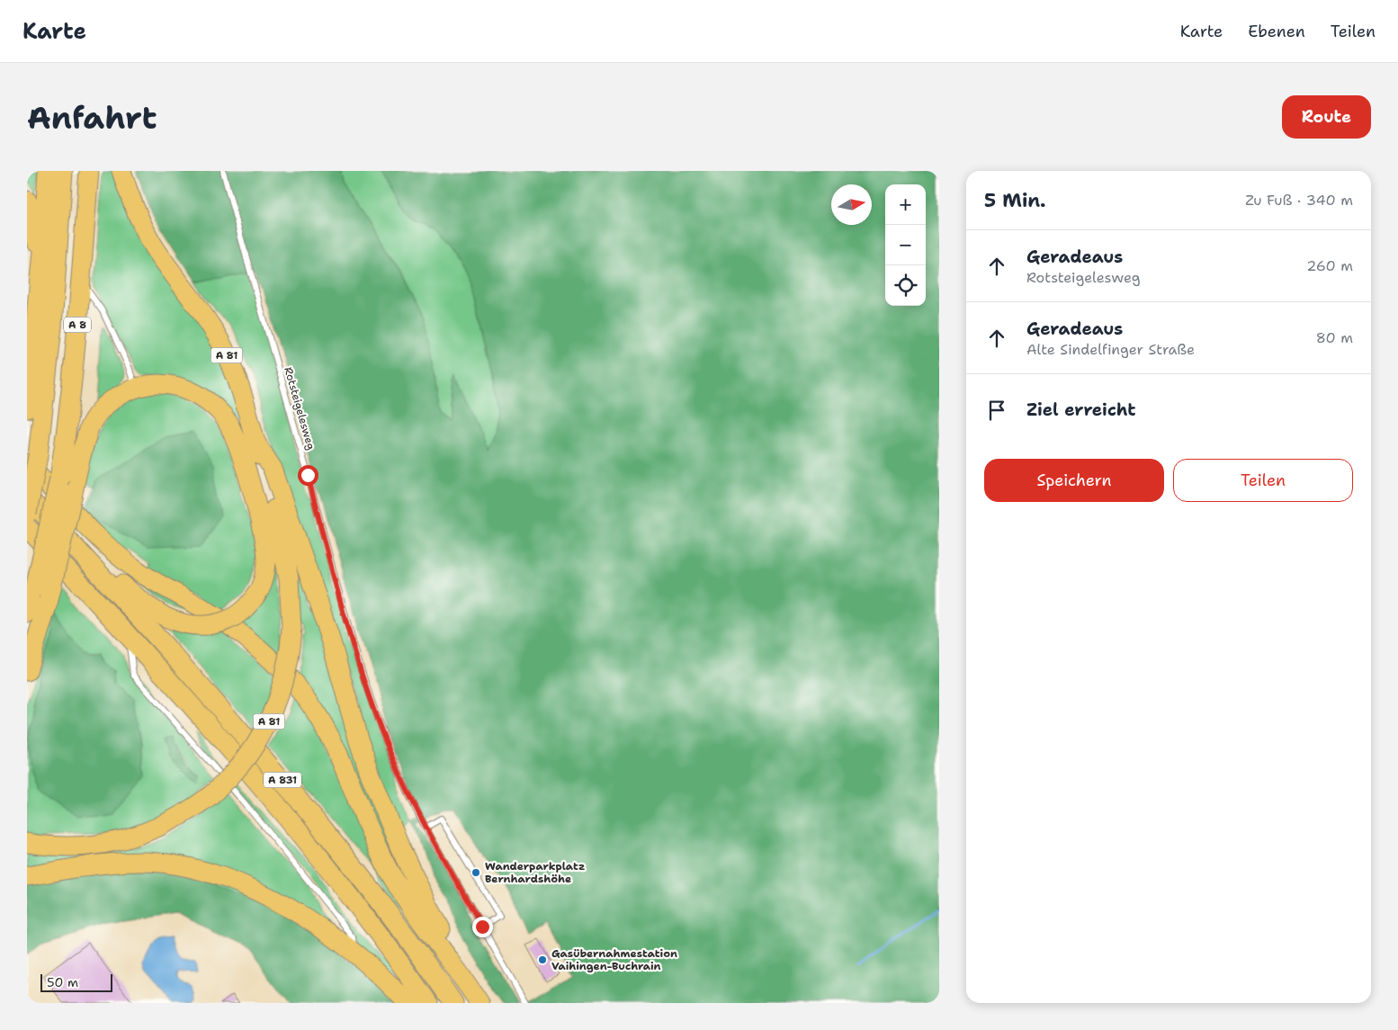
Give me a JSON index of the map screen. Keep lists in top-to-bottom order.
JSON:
{
  "streets": {
    "highway": ["A 8", "A 81", "A 831"],
    "lane": ["Rotsteigelesweg"]
  },
  "places": ["Wanderparkplatz Bernhardshöhe", "Gasübernahmestation Vaihingen-Buchrain"],
  "scale_bar": "50 m",
  "north": "right",
  "page": {
    "header": "Karte",
    "nav": ["Karte", "Ebenen", "Teilen"],
    "buttons": [
      "Route",
      ["Speichern", "Teilen"]
    ],
    "title": "Anfahrt",
    "heading": ["5 Min.", "Zu Fuß · 340 m"],
    "map_buttons": ["+", "−"],
    "list": [
      ["Geradeaus", "Rotsteigelesweg", "260 m"],
      ["Geradeaus", "Alte Sindelfinger Straße", "80 m"],
      "Ziel erreicht"
    ],
    "scale": "50 m"
  }
}
